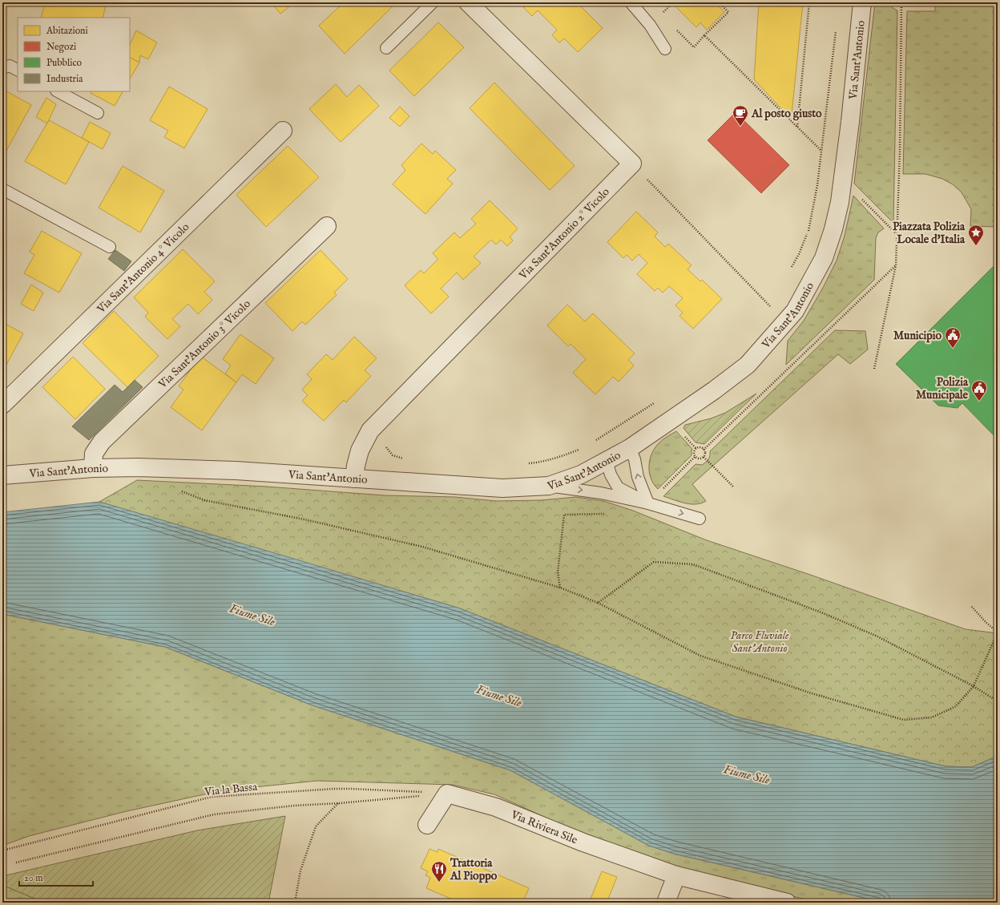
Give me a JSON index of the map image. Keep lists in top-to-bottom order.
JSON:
{
  "streets": {
    "street": [
      "Via Sant'Antonio",
      "Via Sant'Antonio 2° Vicolo",
      "Via Sant'Antonio 4° Vicolo",
      "Via Sant'Antonio 3° Vicolo",
      "Via Riviera Sile"
    ],
    "path": ["Via la Bassa"]
  },
  "crossings": [
    ["Via Sant'Antonio", "Via Sant'Antonio 2° Vicolo"],
    ["Via Sant'Antonio", "Via Sant'Antonio 3° Vicolo"],
    ["Via la Bassa", "Via Riviera Sile"]
  ],
  "water": ["Fiume Sile"],
  "parks": ["Parco Fluviale Sant'Antonio"],
  "places": {
    "cafe": ["Al posto giusto"],
    "place": ["Piazzata Polizia Locale d'Italia"],
    "public building": ["Municipio", "Polizia Municipale"],
    "restaurant": ["Trattoria Al Pioppo"]
  },
  "legend": [
    "Abitazioni",
    "Negozi",
    "Pubblico",
    "Industria"
  ],
  "scale_bar": "20 m"
}
